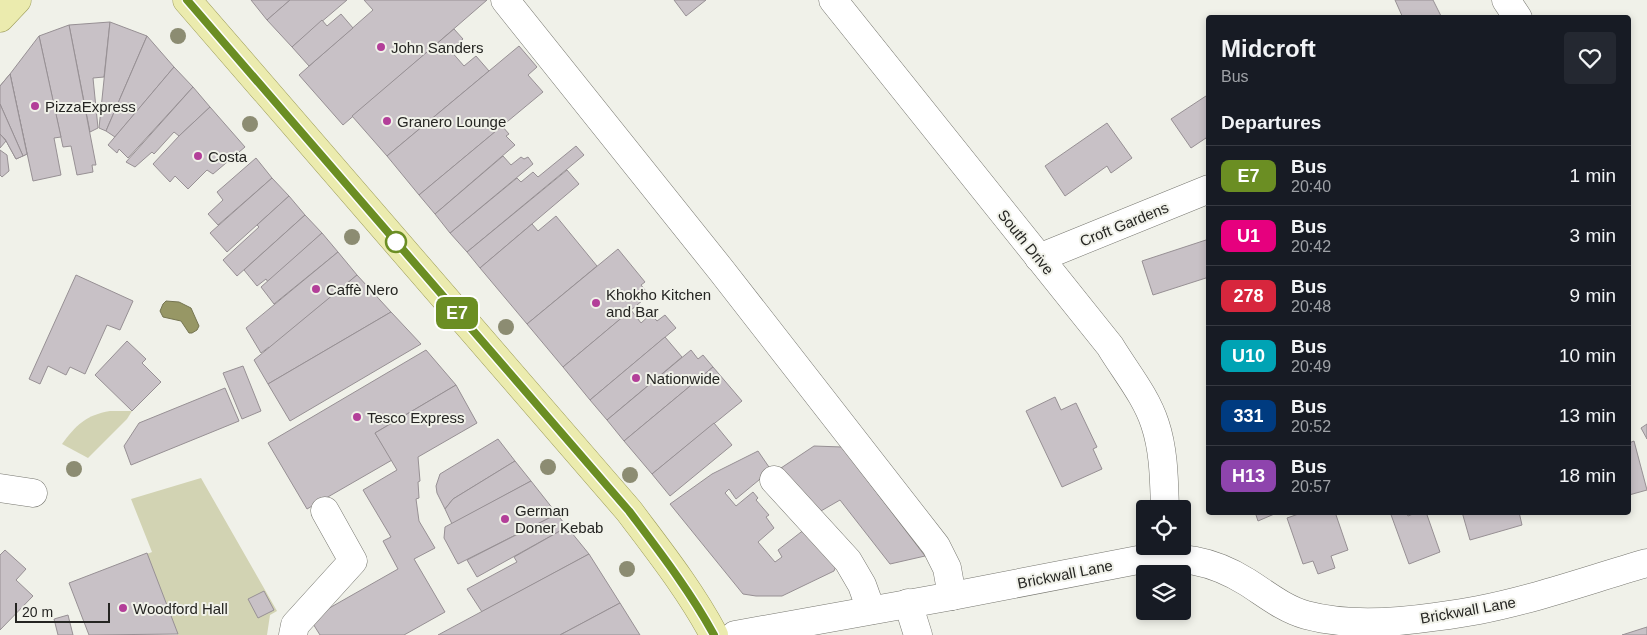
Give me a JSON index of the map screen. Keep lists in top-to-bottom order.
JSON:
{
  "streets": {
    "street": ["Croft Gardens", "South Drive", "Brickwall Lane"]
  },
  "crossings": [
    ["Croft Gardens", "South Drive"]
  ],
  "places": [
    "John Sanders",
    "PizzaExpress",
    "Granero Lounge",
    "Costa",
    "Caffè Nero",
    "Khokho Kitchen and Bar",
    "Nationwide",
    "Tesco Express",
    "German Doner Kebab",
    "Woodford Hall"
  ],
  "lines": ["bus line E7"],
  "scale_bar": "20 m",
  "page": {
    "on_map": "E7",
    "heading": [
      ["Midcroft", "Bus"],
      "Departures"
    ],
    "list": [
      {
        "mark": "E7",
        "name": "Bus",
        "note": "20:40",
        "value": "1 min"
      },
      {
        "mark": "U1",
        "name": "Bus",
        "note": "20:42",
        "value": "3 min"
      },
      {
        "mark": "278",
        "name": "Bus",
        "note": "20:48",
        "value": "9 min"
      },
      {
        "mark": "U10",
        "name": "Bus",
        "note": "20:49",
        "value": "10 min"
      },
      {
        "mark": "331",
        "name": "Bus",
        "note": "20:52",
        "value": "13 min"
      },
      {
        "mark": "H13",
        "name": "Bus",
        "note": "20:57",
        "value": "18 min"
      }
    ],
    "scale": "20 m"
  }
}
